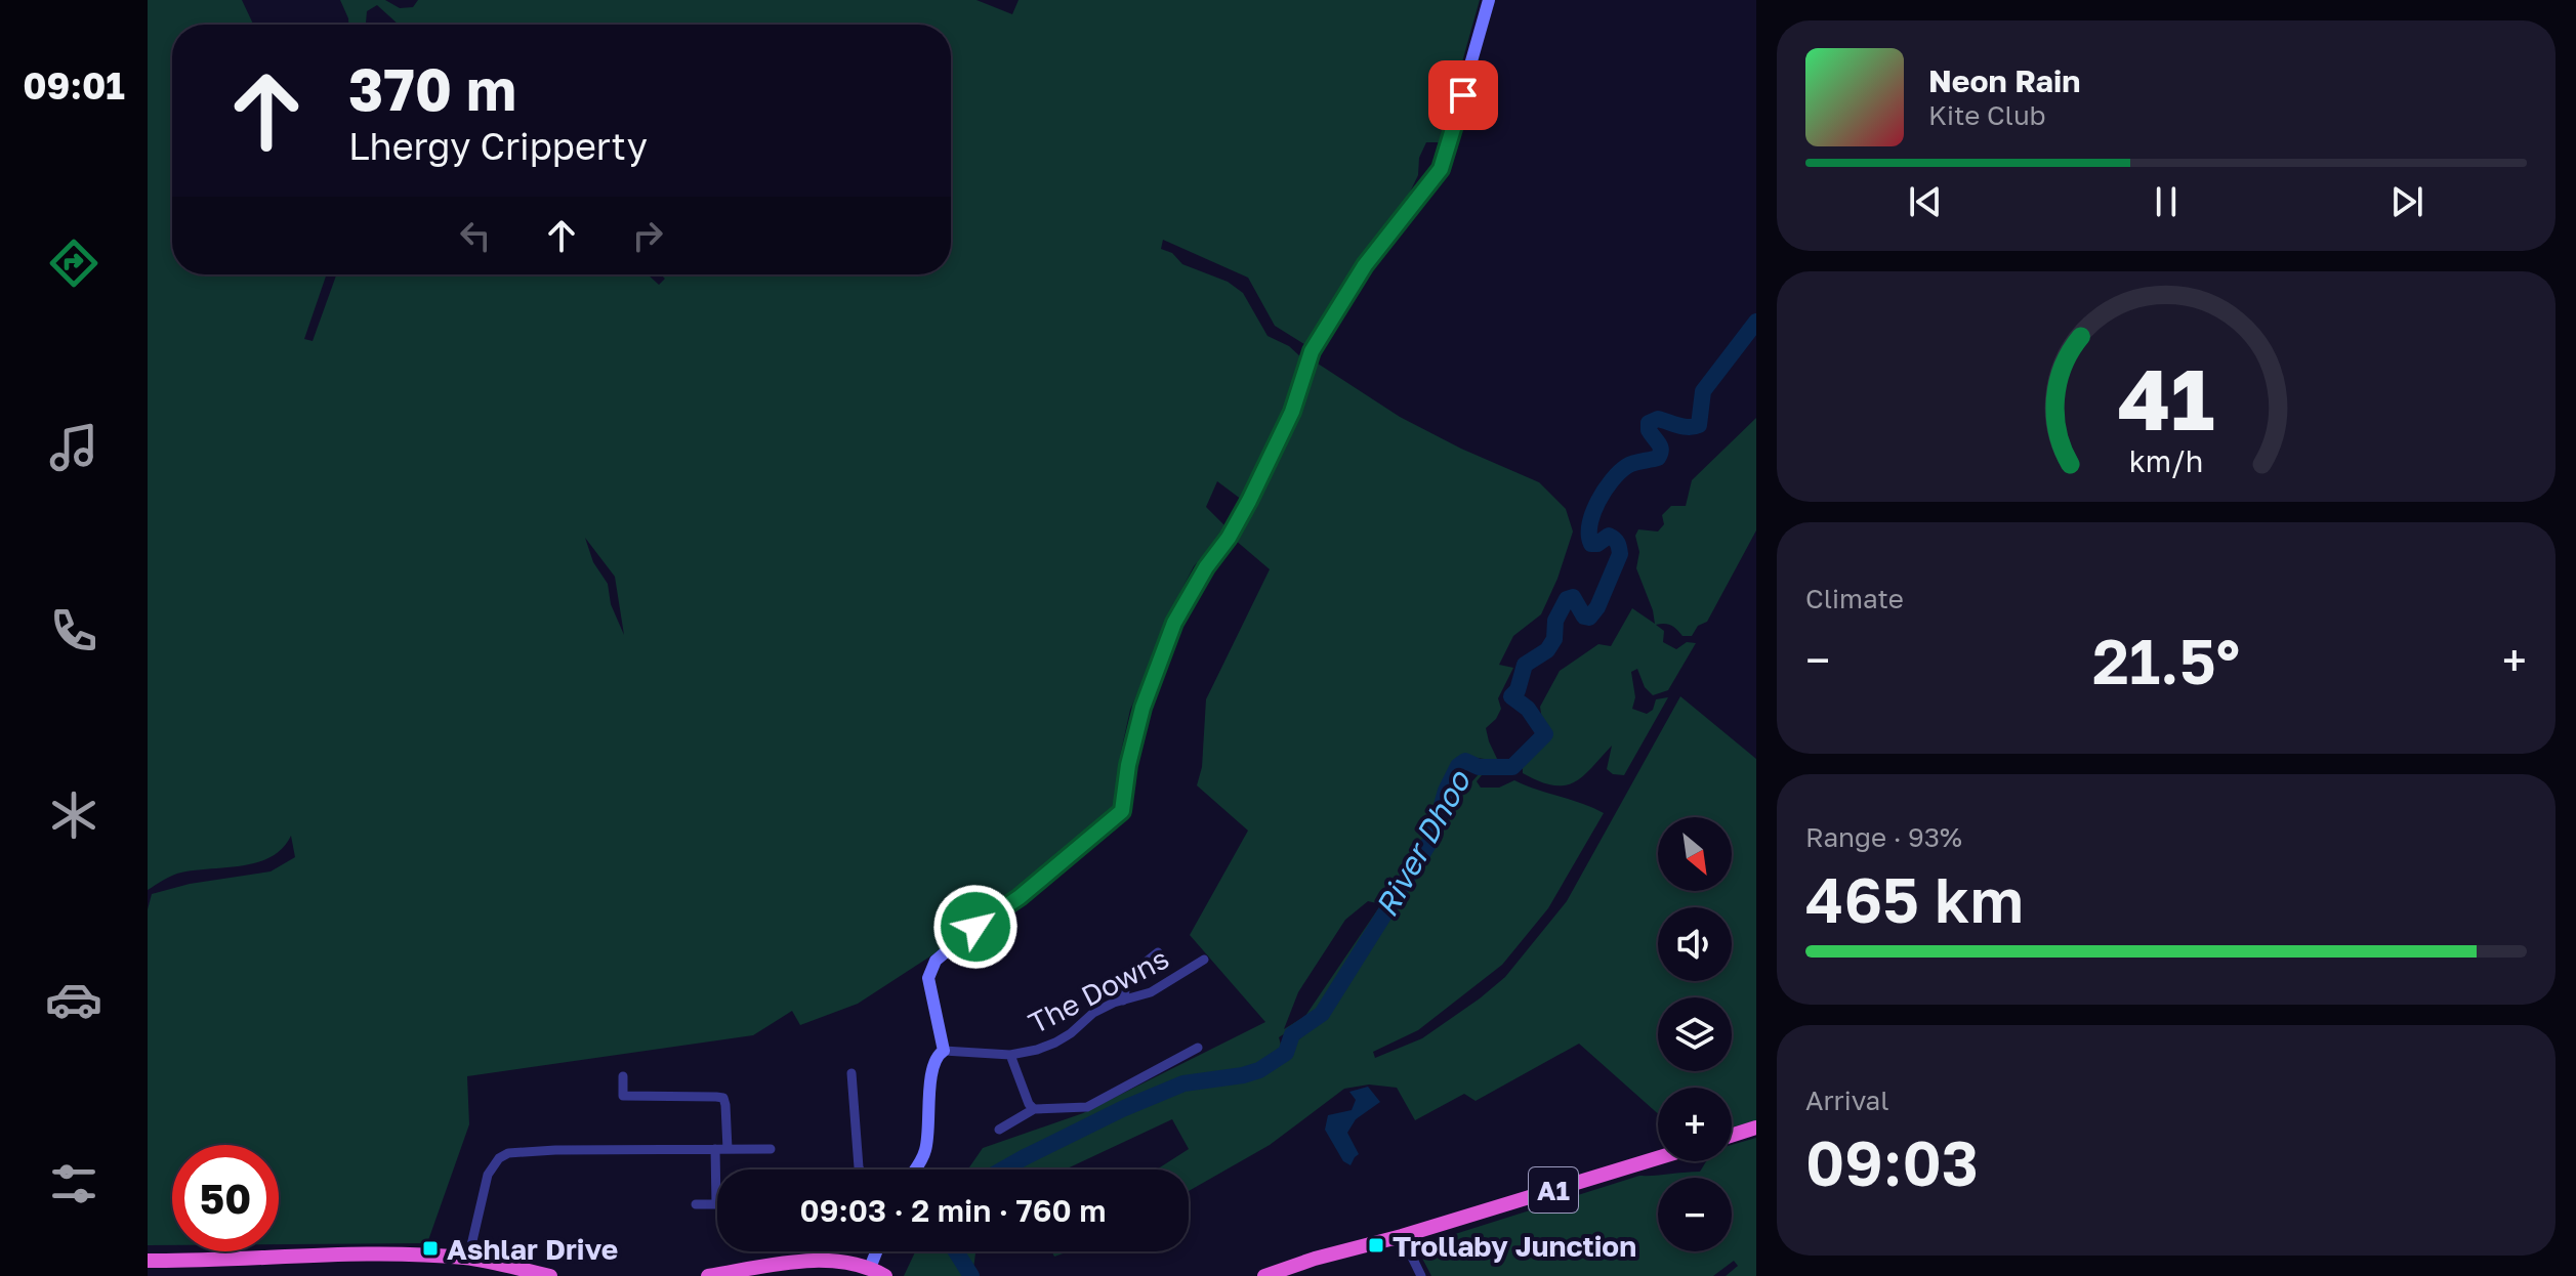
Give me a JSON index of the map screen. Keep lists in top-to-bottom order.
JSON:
{
  "streets": {
    "highway": ["A1"],
    "street": ["The Downs"]
  },
  "water": ["River Dhoo"],
  "places": {
    "transit": ["Trollaby Junction", "Ashlar Drive"]
  },
  "north": "bottom right",
  "page": {
    "tabs": "09:01",
    "turn": ["370 m", "Lhergy Cripperty"],
    "song": ["Neon Rain", "Kite Club"],
    "tile": [
      "Climate",
      ["Range · 93%", "465 km"],
      ["Arrival", "09:03"]
    ],
    "heat": ["−", "21.5°", "+"],
    "map_buttons": ["+", "−"],
    "limit": "50",
    "trip": "09:03 · 2 min · 760 m",
    "gauge": ["41", "km/h"]
  }
}
